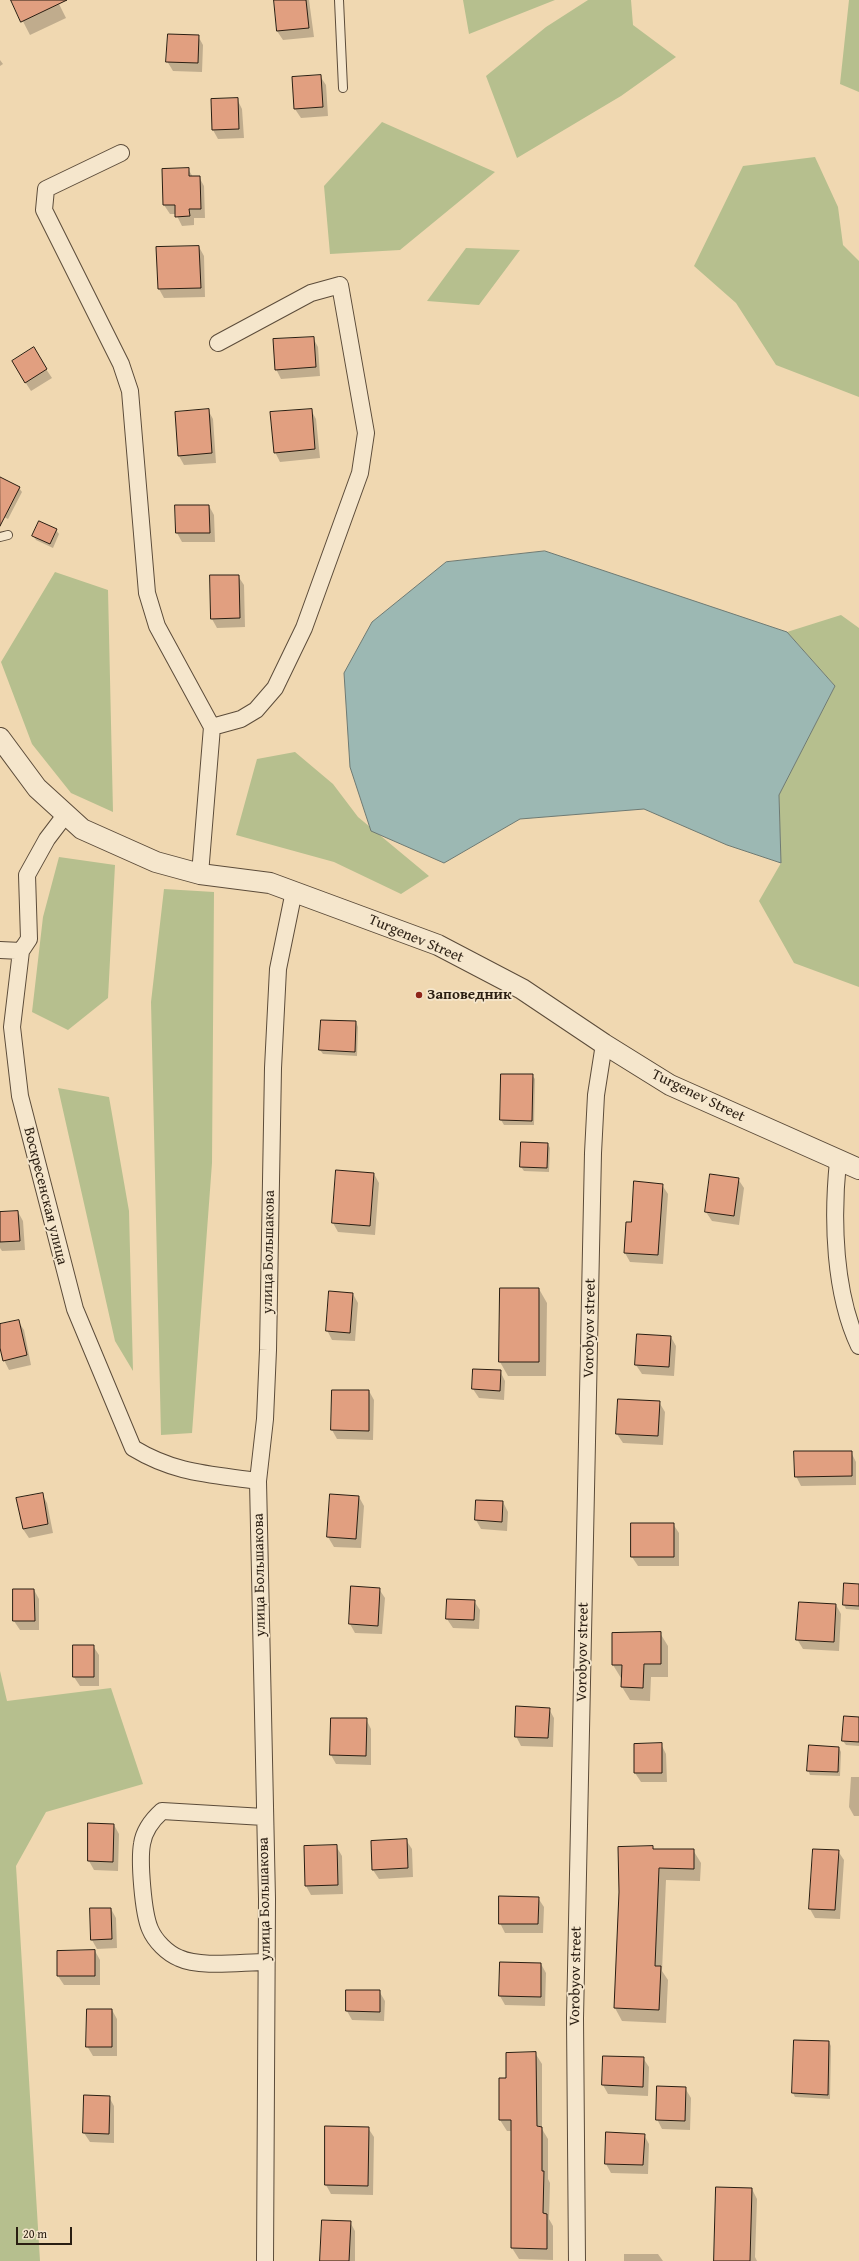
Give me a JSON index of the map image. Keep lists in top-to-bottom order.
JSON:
{
  "streets": {
    "street": [
      "Turgenev Street",
      "Воскресенская улица",
      "улица Большакова",
      "Vorobyov street"
    ]
  },
  "crossings": [
    ["Turgenev Street", "Воскресенская улица"],
    ["Turgenev Street", "улица Большакова"],
    ["Turgenev Street", "Vorobyov street"],
    ["Воскресенская улица", "улица Большакова"]
  ],
  "places": ["Заповедник"],
  "scale_bar": "20 m"
}
